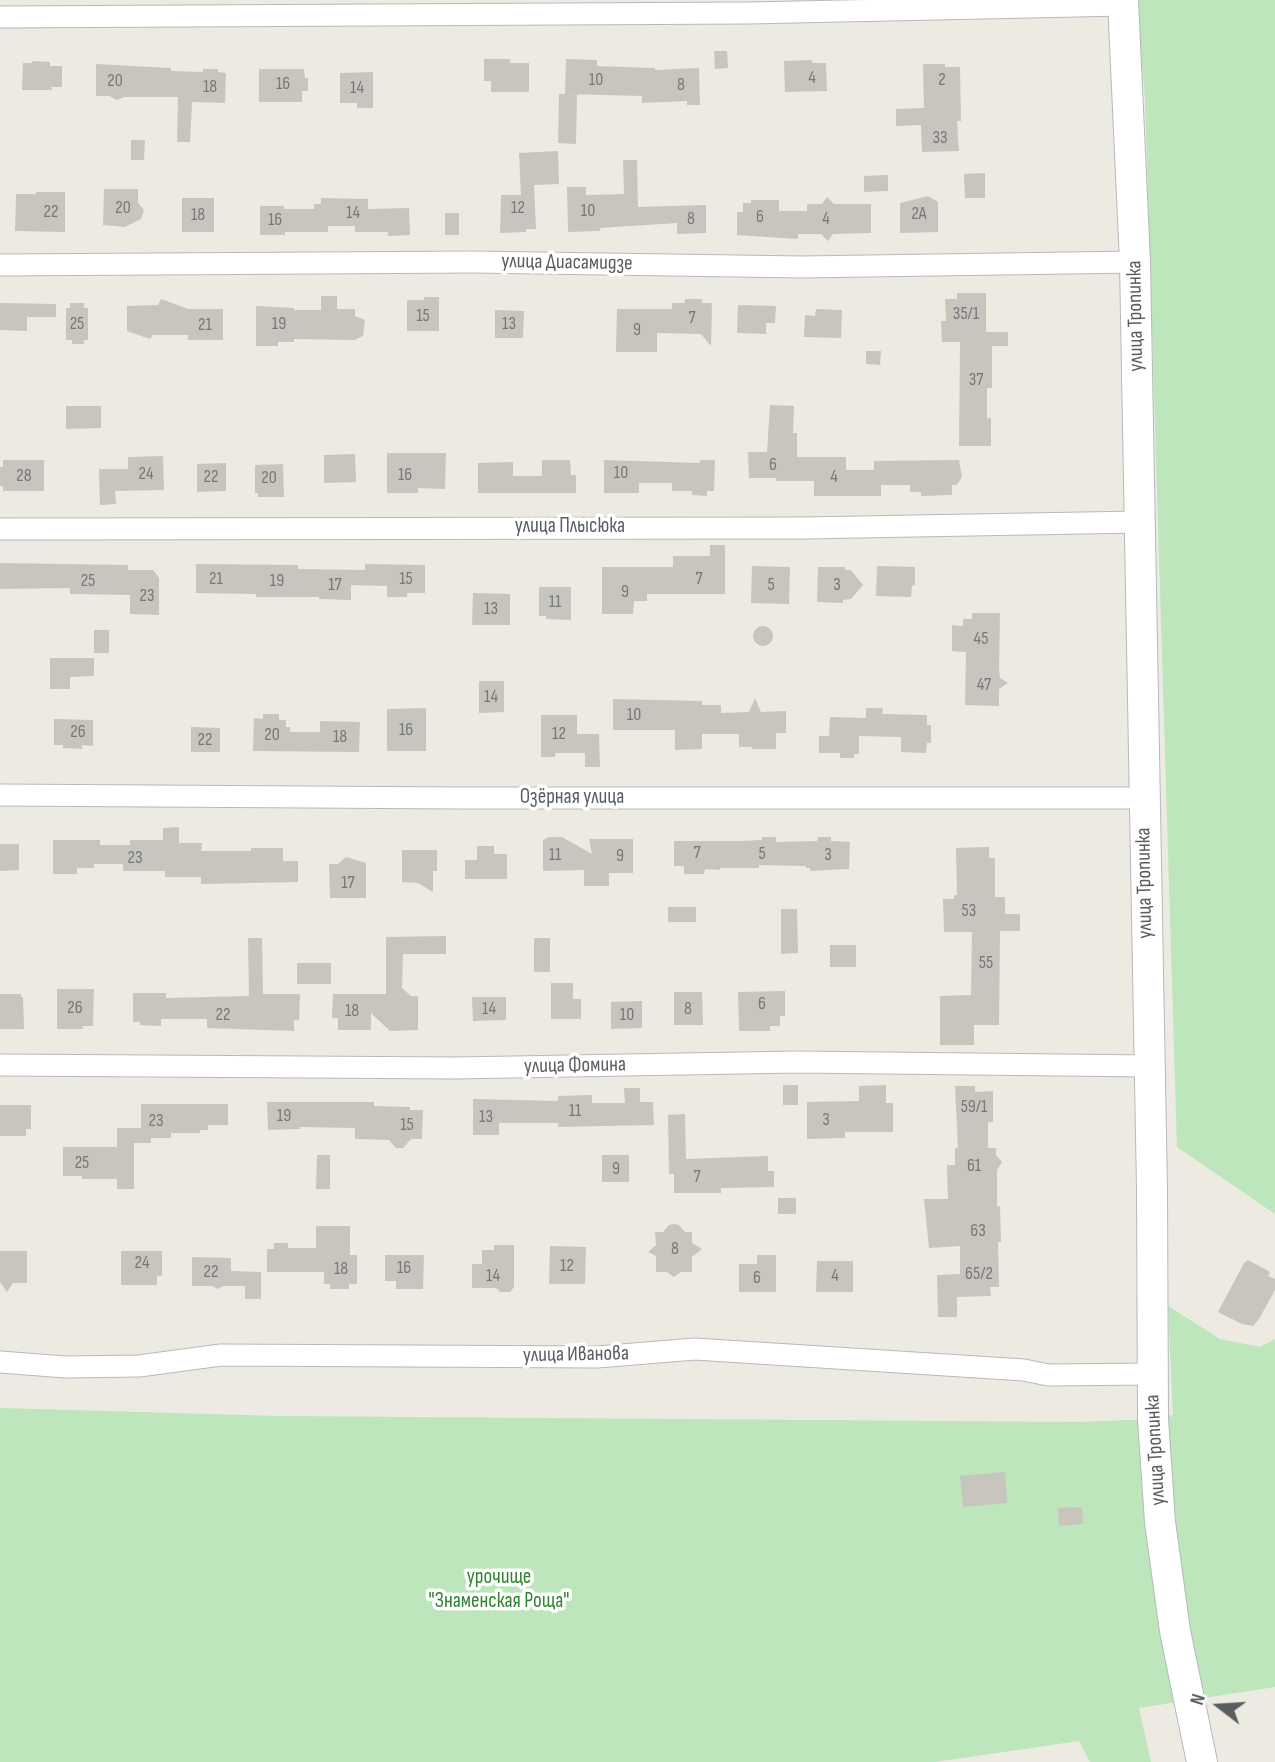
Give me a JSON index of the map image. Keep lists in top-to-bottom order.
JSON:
{
  "streets": {
    "main road": ["улица Тропинка"],
    "street": [
      "улица Диасамидзе",
      "улица Плысюка",
      "Озёрная улица",
      "улица Фомина",
      "улица Иванова"
    ]
  },
  "crossings": [
    ["улица Диасамидзе", "улица Тропинка"],
    ["улица Тропинка", "улица Плысюка"],
    ["улица Тропинка", "Озёрная улица"],
    ["улица Тропинка", "улица Фомина"],
    ["улица Тропинка", "улица Иванова"]
  ],
  "parks": ["урочище \"Знаменская Роща\""],
  "house_numbers": [
    "4",
    "10",
    "2",
    "20",
    "16",
    "8",
    "18",
    "14",
    "33",
    "20",
    "12",
    "10",
    "22",
    "14",
    "2А",
    "18",
    "6",
    "8",
    "4",
    "16",
    "35/1",
    "15",
    "7",
    "25",
    "19",
    "13",
    "21",
    "9",
    "37",
    "6",
    "10",
    "24",
    "16",
    "28",
    "22",
    "4",
    "20",
    "21",
    "15",
    "7",
    "25",
    "19",
    "17",
    "5",
    "3",
    "9",
    "23",
    "11",
    "13",
    "45",
    "47",
    "14",
    "10",
    "16",
    "26",
    "12",
    "20",
    "18",
    "22",
    "7",
    "5",
    "11",
    "3",
    "9",
    "23",
    "17",
    "53",
    "55",
    "6",
    "26",
    "14",
    "8",
    "18",
    "22",
    "10",
    "59/1",
    "11",
    "19",
    "13",
    "3",
    "23",
    "15",
    "25",
    "61",
    "9",
    "7",
    "63",
    "8",
    "24",
    "12",
    "16",
    "18",
    "22",
    "65/2",
    "14",
    "4",
    "6"
  ],
  "north": "left"
}
